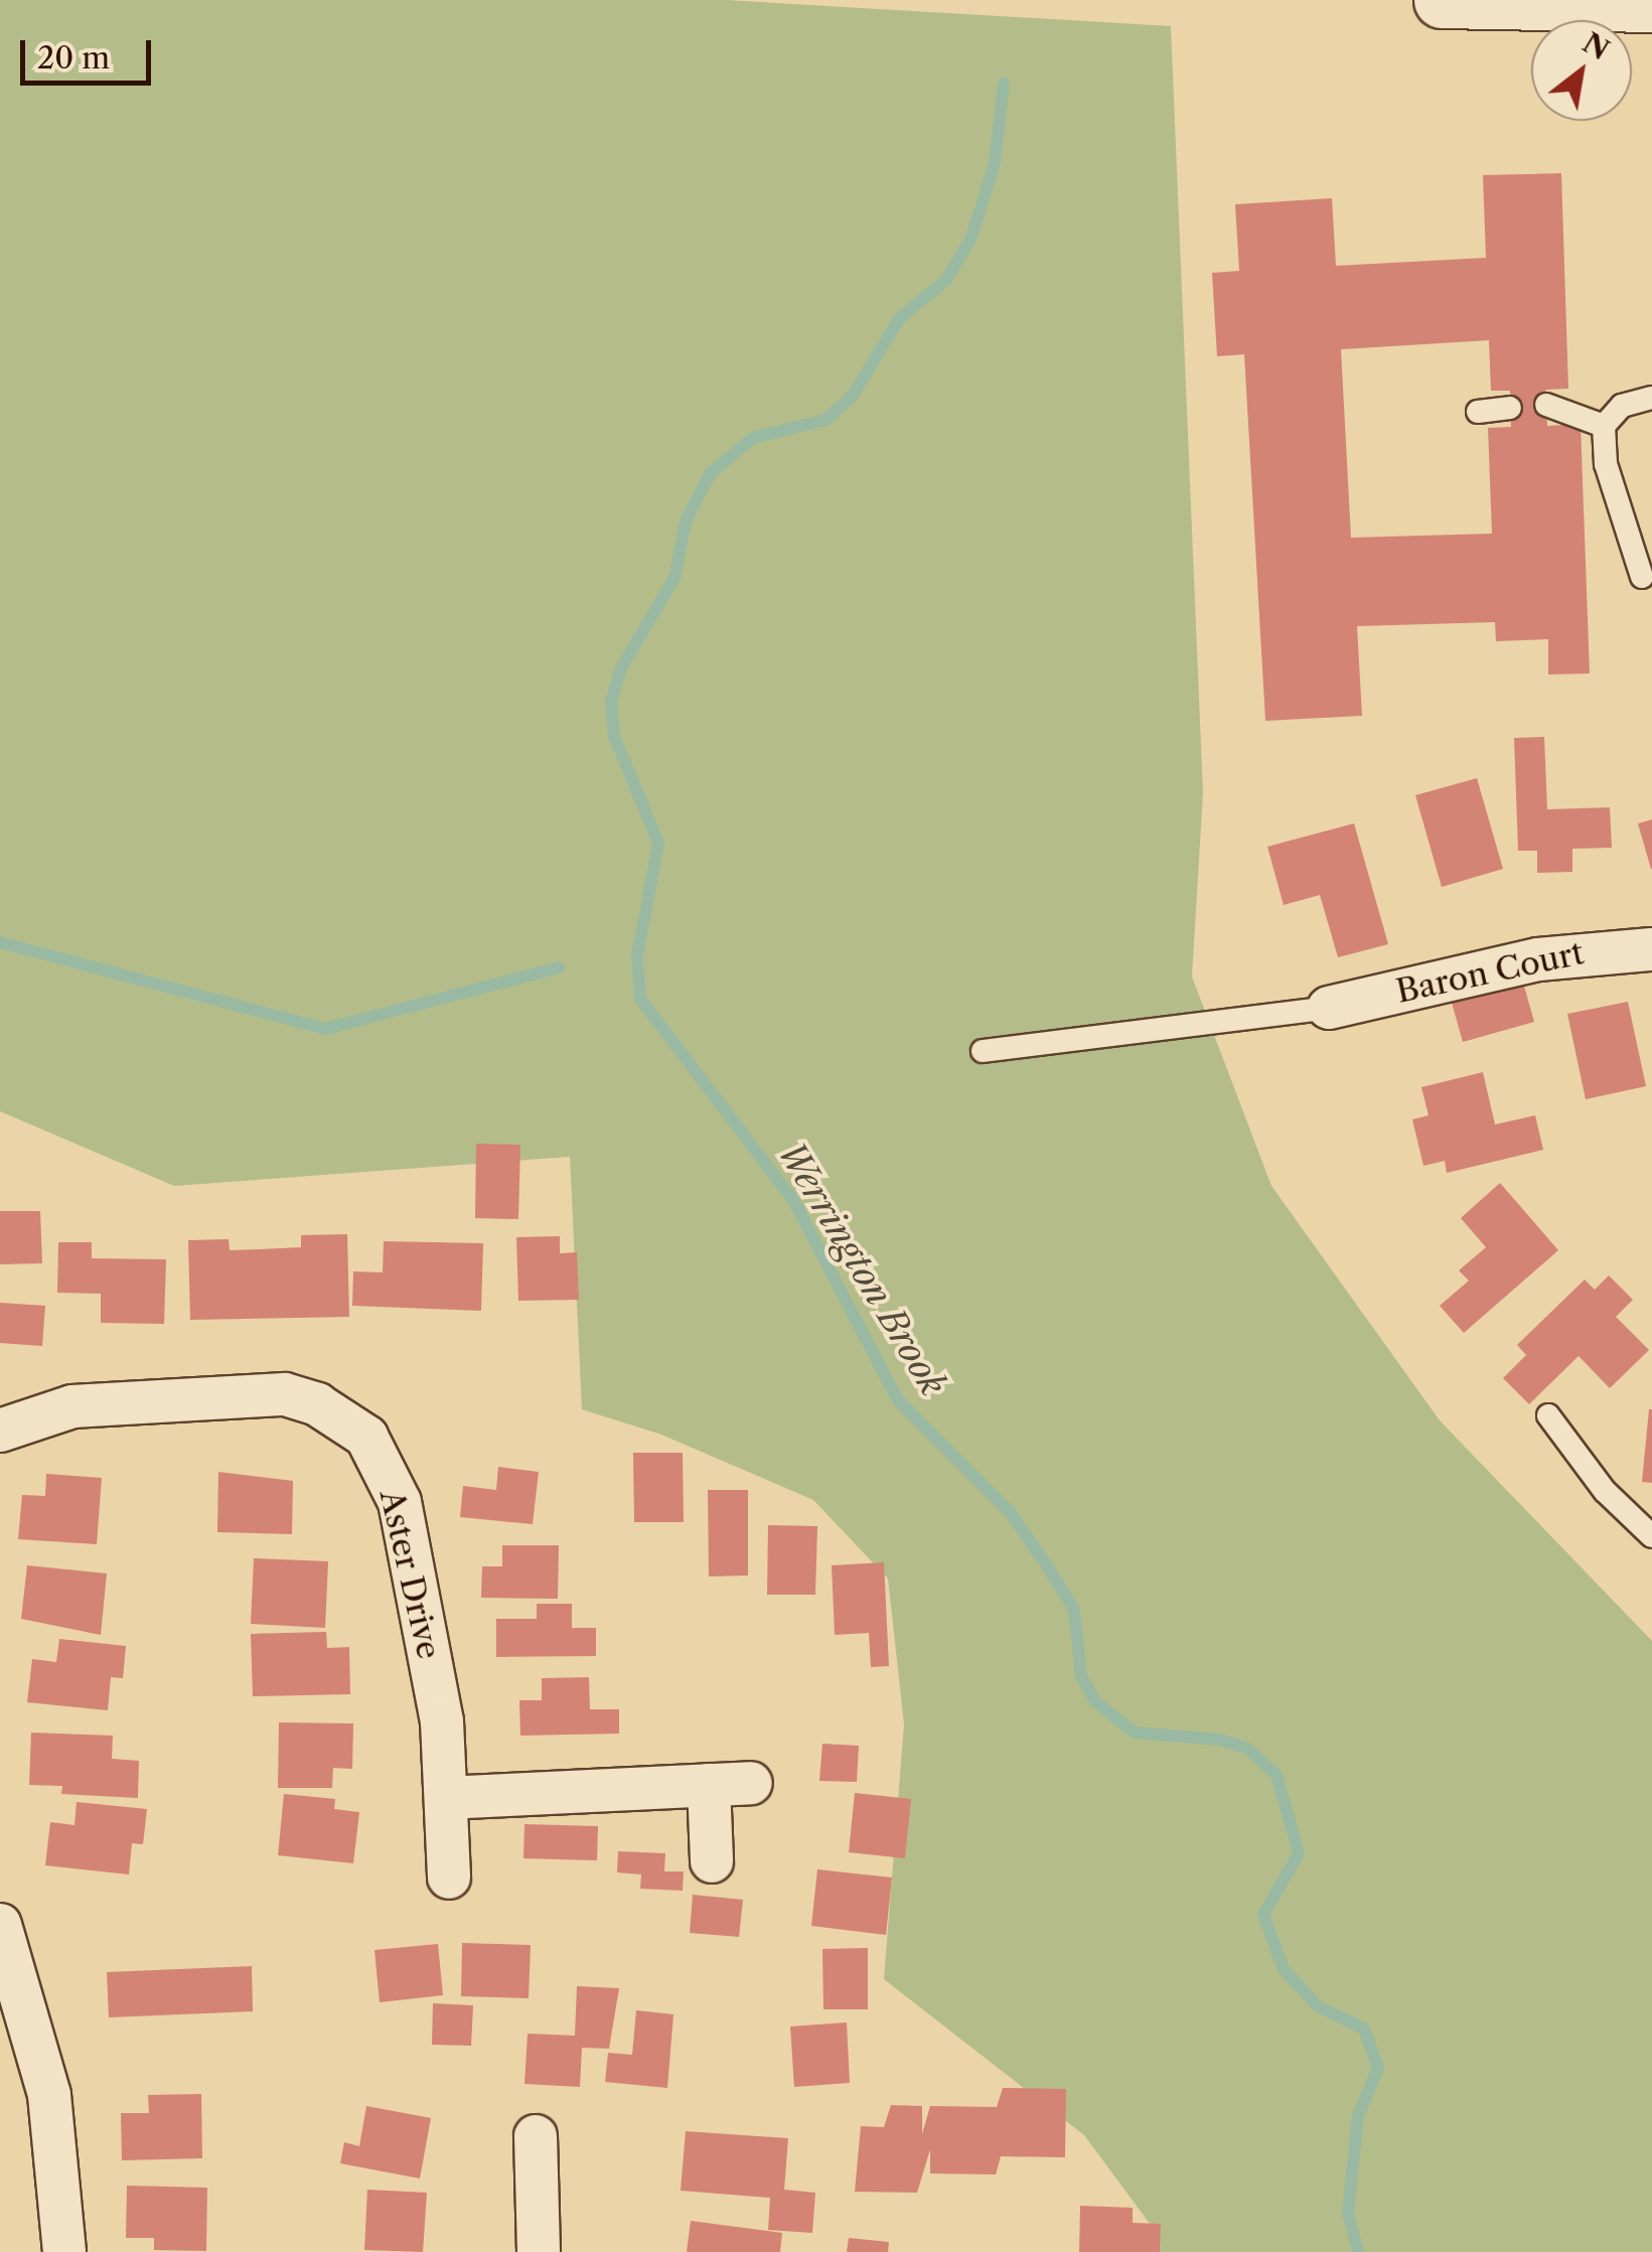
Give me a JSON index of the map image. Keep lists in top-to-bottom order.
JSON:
{
  "streets": {
    "street": ["Baron Court", "Aster Drive"]
  },
  "water": ["Werrington Brook"],
  "scale_bar": "20 m",
  "north": "top right"
}
